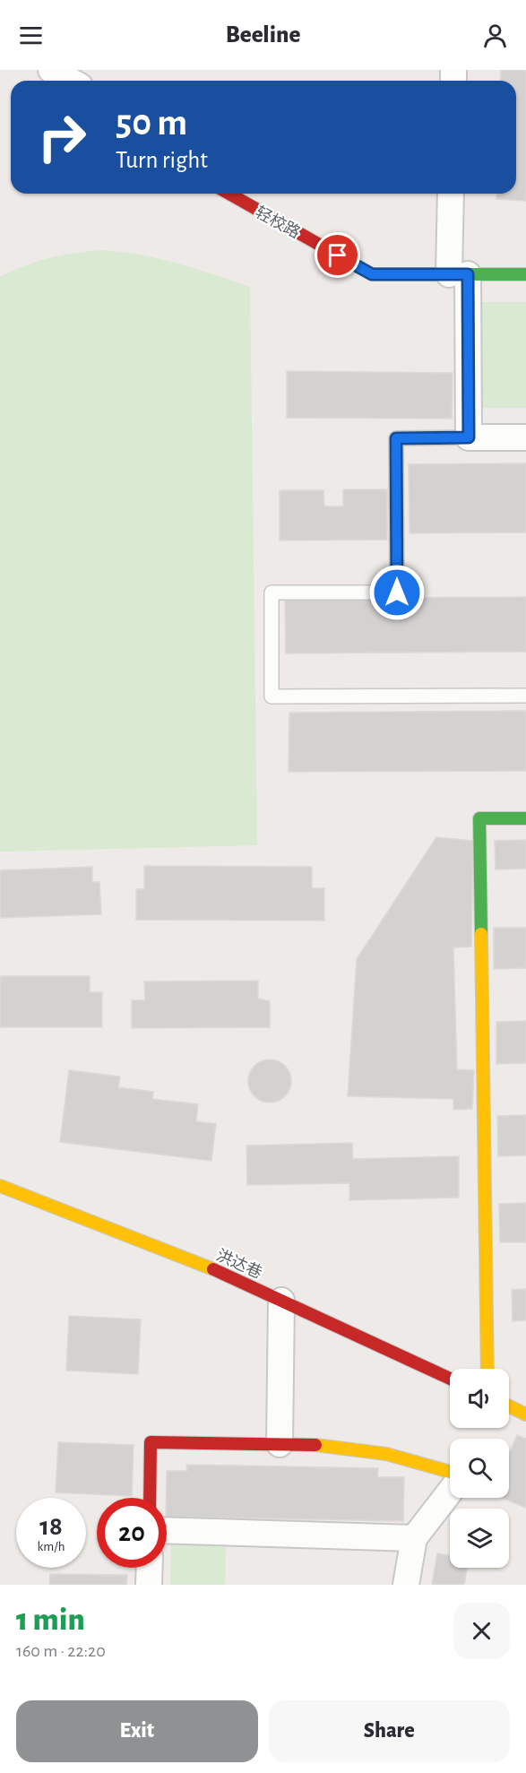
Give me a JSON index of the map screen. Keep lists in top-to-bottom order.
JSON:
{
  "streets": {
    "street": ["轻校路", "洪达巷"]
  },
  "page": {
    "header": "Beeline",
    "turn": ["50 m", "Turn right"],
    "speed": "18 km/h",
    "limit": "20",
    "heading": ["1 min", "160 m · 22:20"],
    "buttons": ["Exit", "Share"]
  }
}
